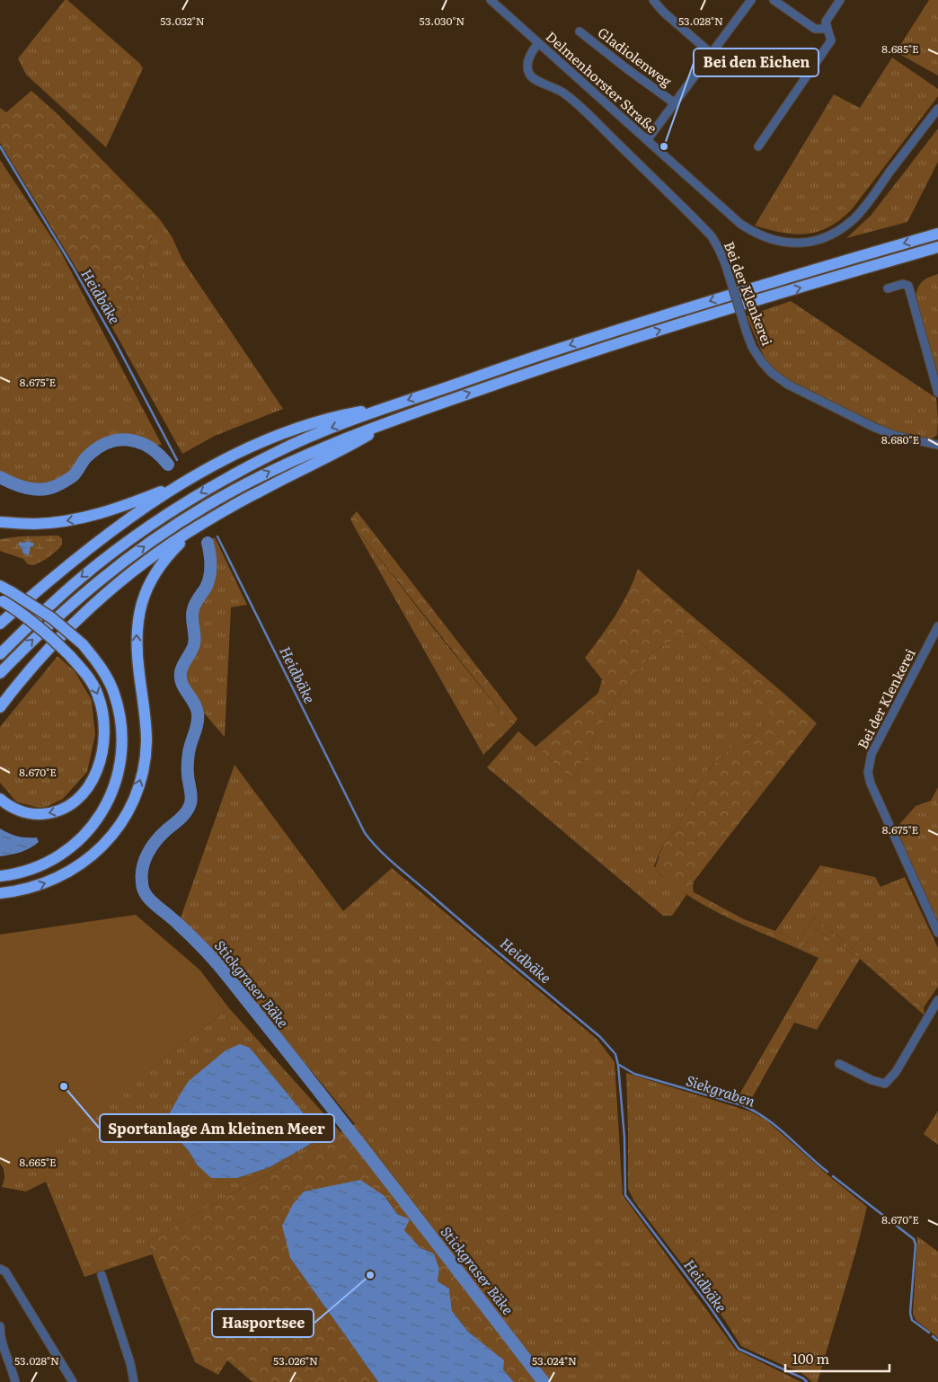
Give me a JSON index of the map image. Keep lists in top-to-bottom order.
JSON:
{
  "streets": {
    "street": ["Gladiolenweg", "Delmenhorster Straße", "Bei der Klenkerei"]
  },
  "crossings": [
    ["Delmenhorster Straße", "Bei der Klenkerei"]
  ],
  "water": ["Heidbäke", "Stickgraser Bäke", "Siekgraben"],
  "places": ["Bei den Eichen", "Sportanlage Am kleinen Meer", "Hasportsee"],
  "scale_bar": "100 m",
  "coordinates": [
    "53.032°N",
    "53.030°N",
    "53.028°N",
    "8.685°E",
    "8.675°E",
    "8.680°E",
    "8.670°E",
    "8.665°E",
    "53.026°N",
    "53.024°N"
  ]
}
